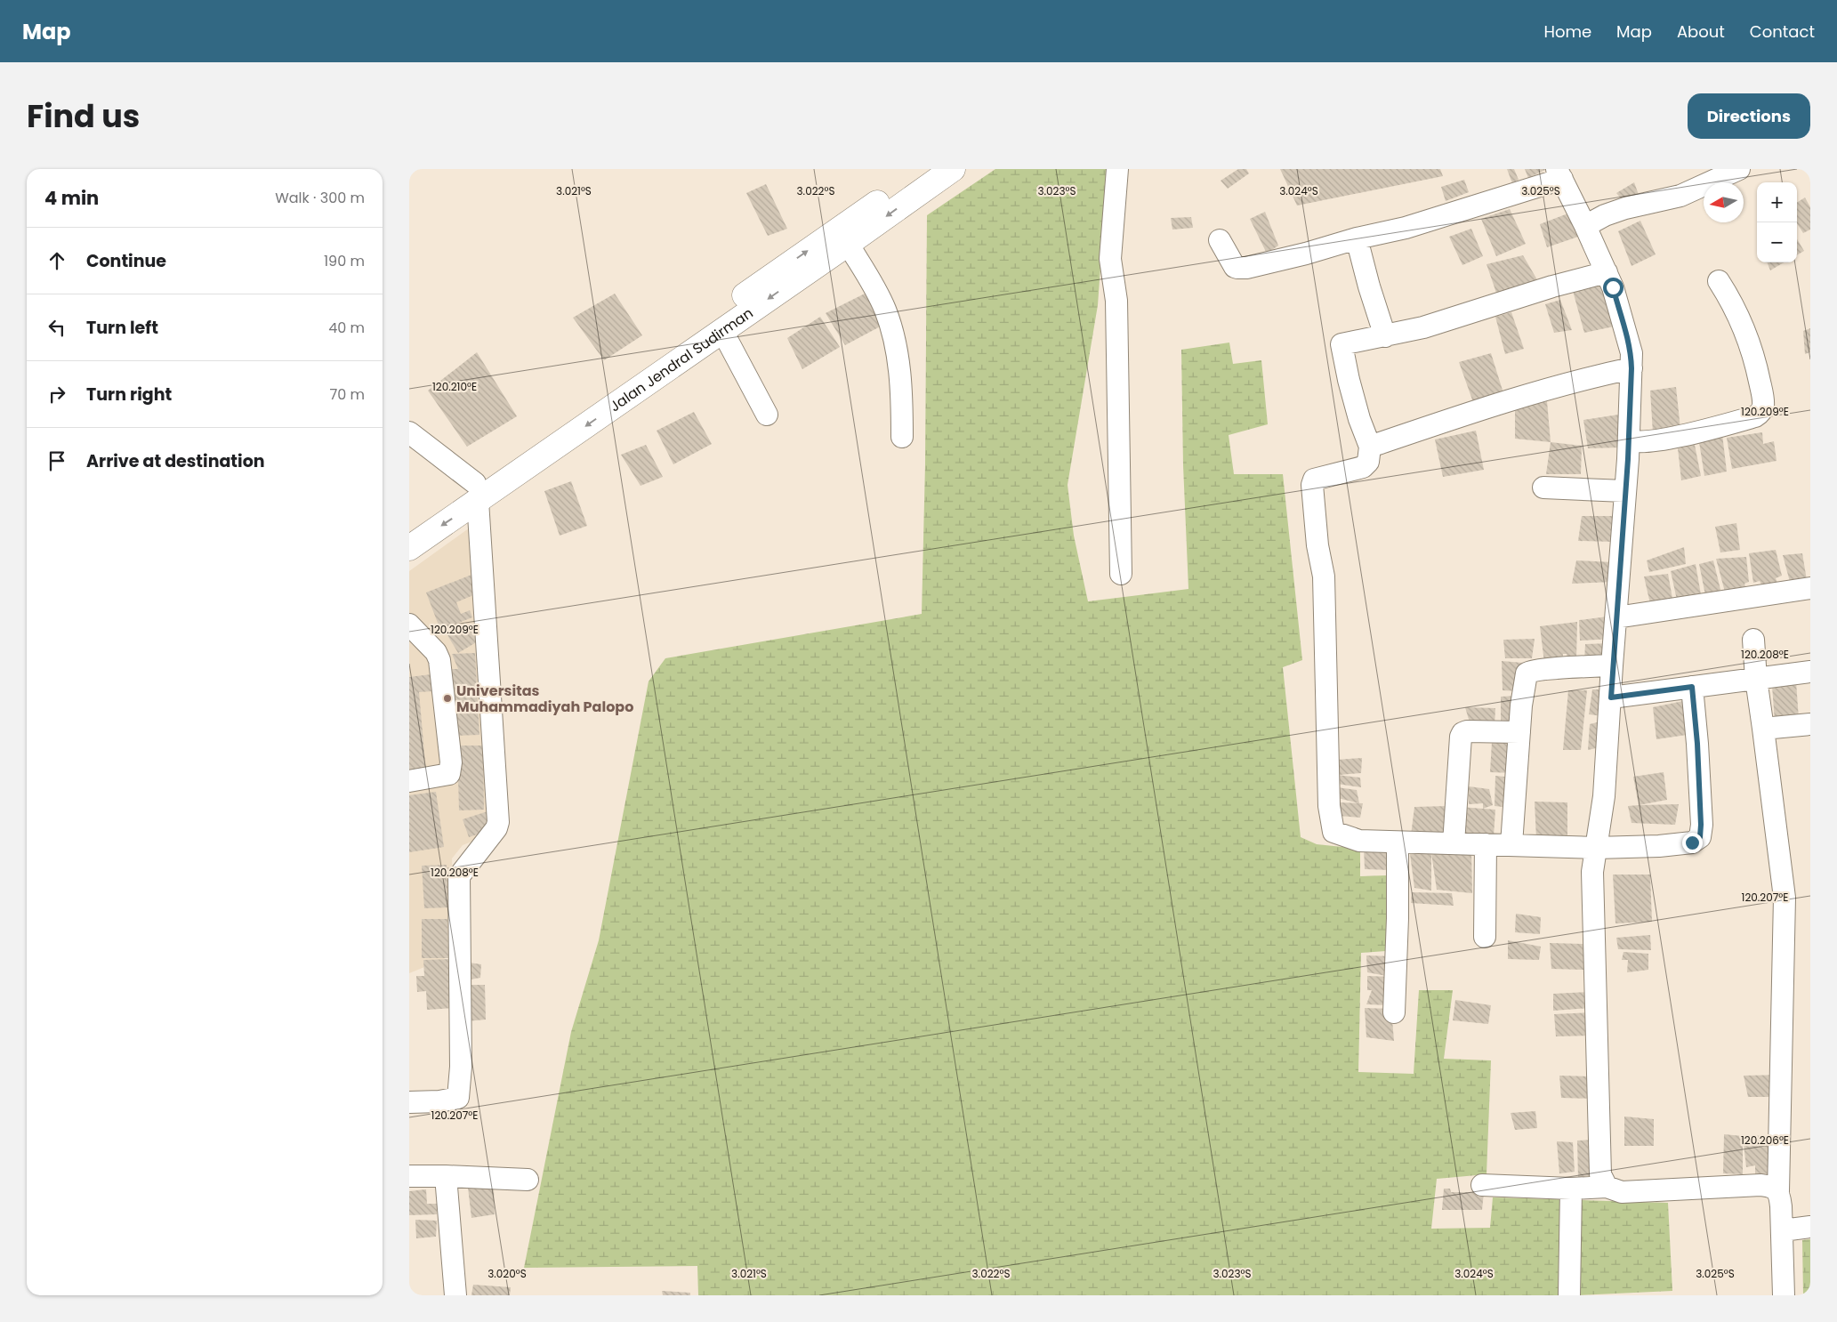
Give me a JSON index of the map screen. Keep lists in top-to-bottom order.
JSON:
{
  "streets": {
    "highway": ["Jalan Jendral Sudirman"]
  },
  "places": ["Universitas Muhammadiyah Palopo"],
  "north": "left",
  "page": {
    "header": "Map",
    "nav": [
      "Home",
      "Map",
      "About",
      "Contact"
    ],
    "title": "Find us",
    "buttons": "Directions",
    "heading": ["4 min", "Walk · 300 m"],
    "map_buttons": ["+", "−"],
    "list": [
      ["Continue", "190 m"],
      ["Turn left", "40 m"],
      ["Turn right", "70 m"],
      "Arrive at destination"
    ]
  },
  "coordinates": [
    "3.021°S",
    "3.022°S",
    "3.023°S",
    "3.024°S",
    "3.025°S",
    "120.210°E",
    "120.209°E",
    "120.208°E",
    "120.207°E",
    "120.206°E",
    "3.020°S"
  ]
}
